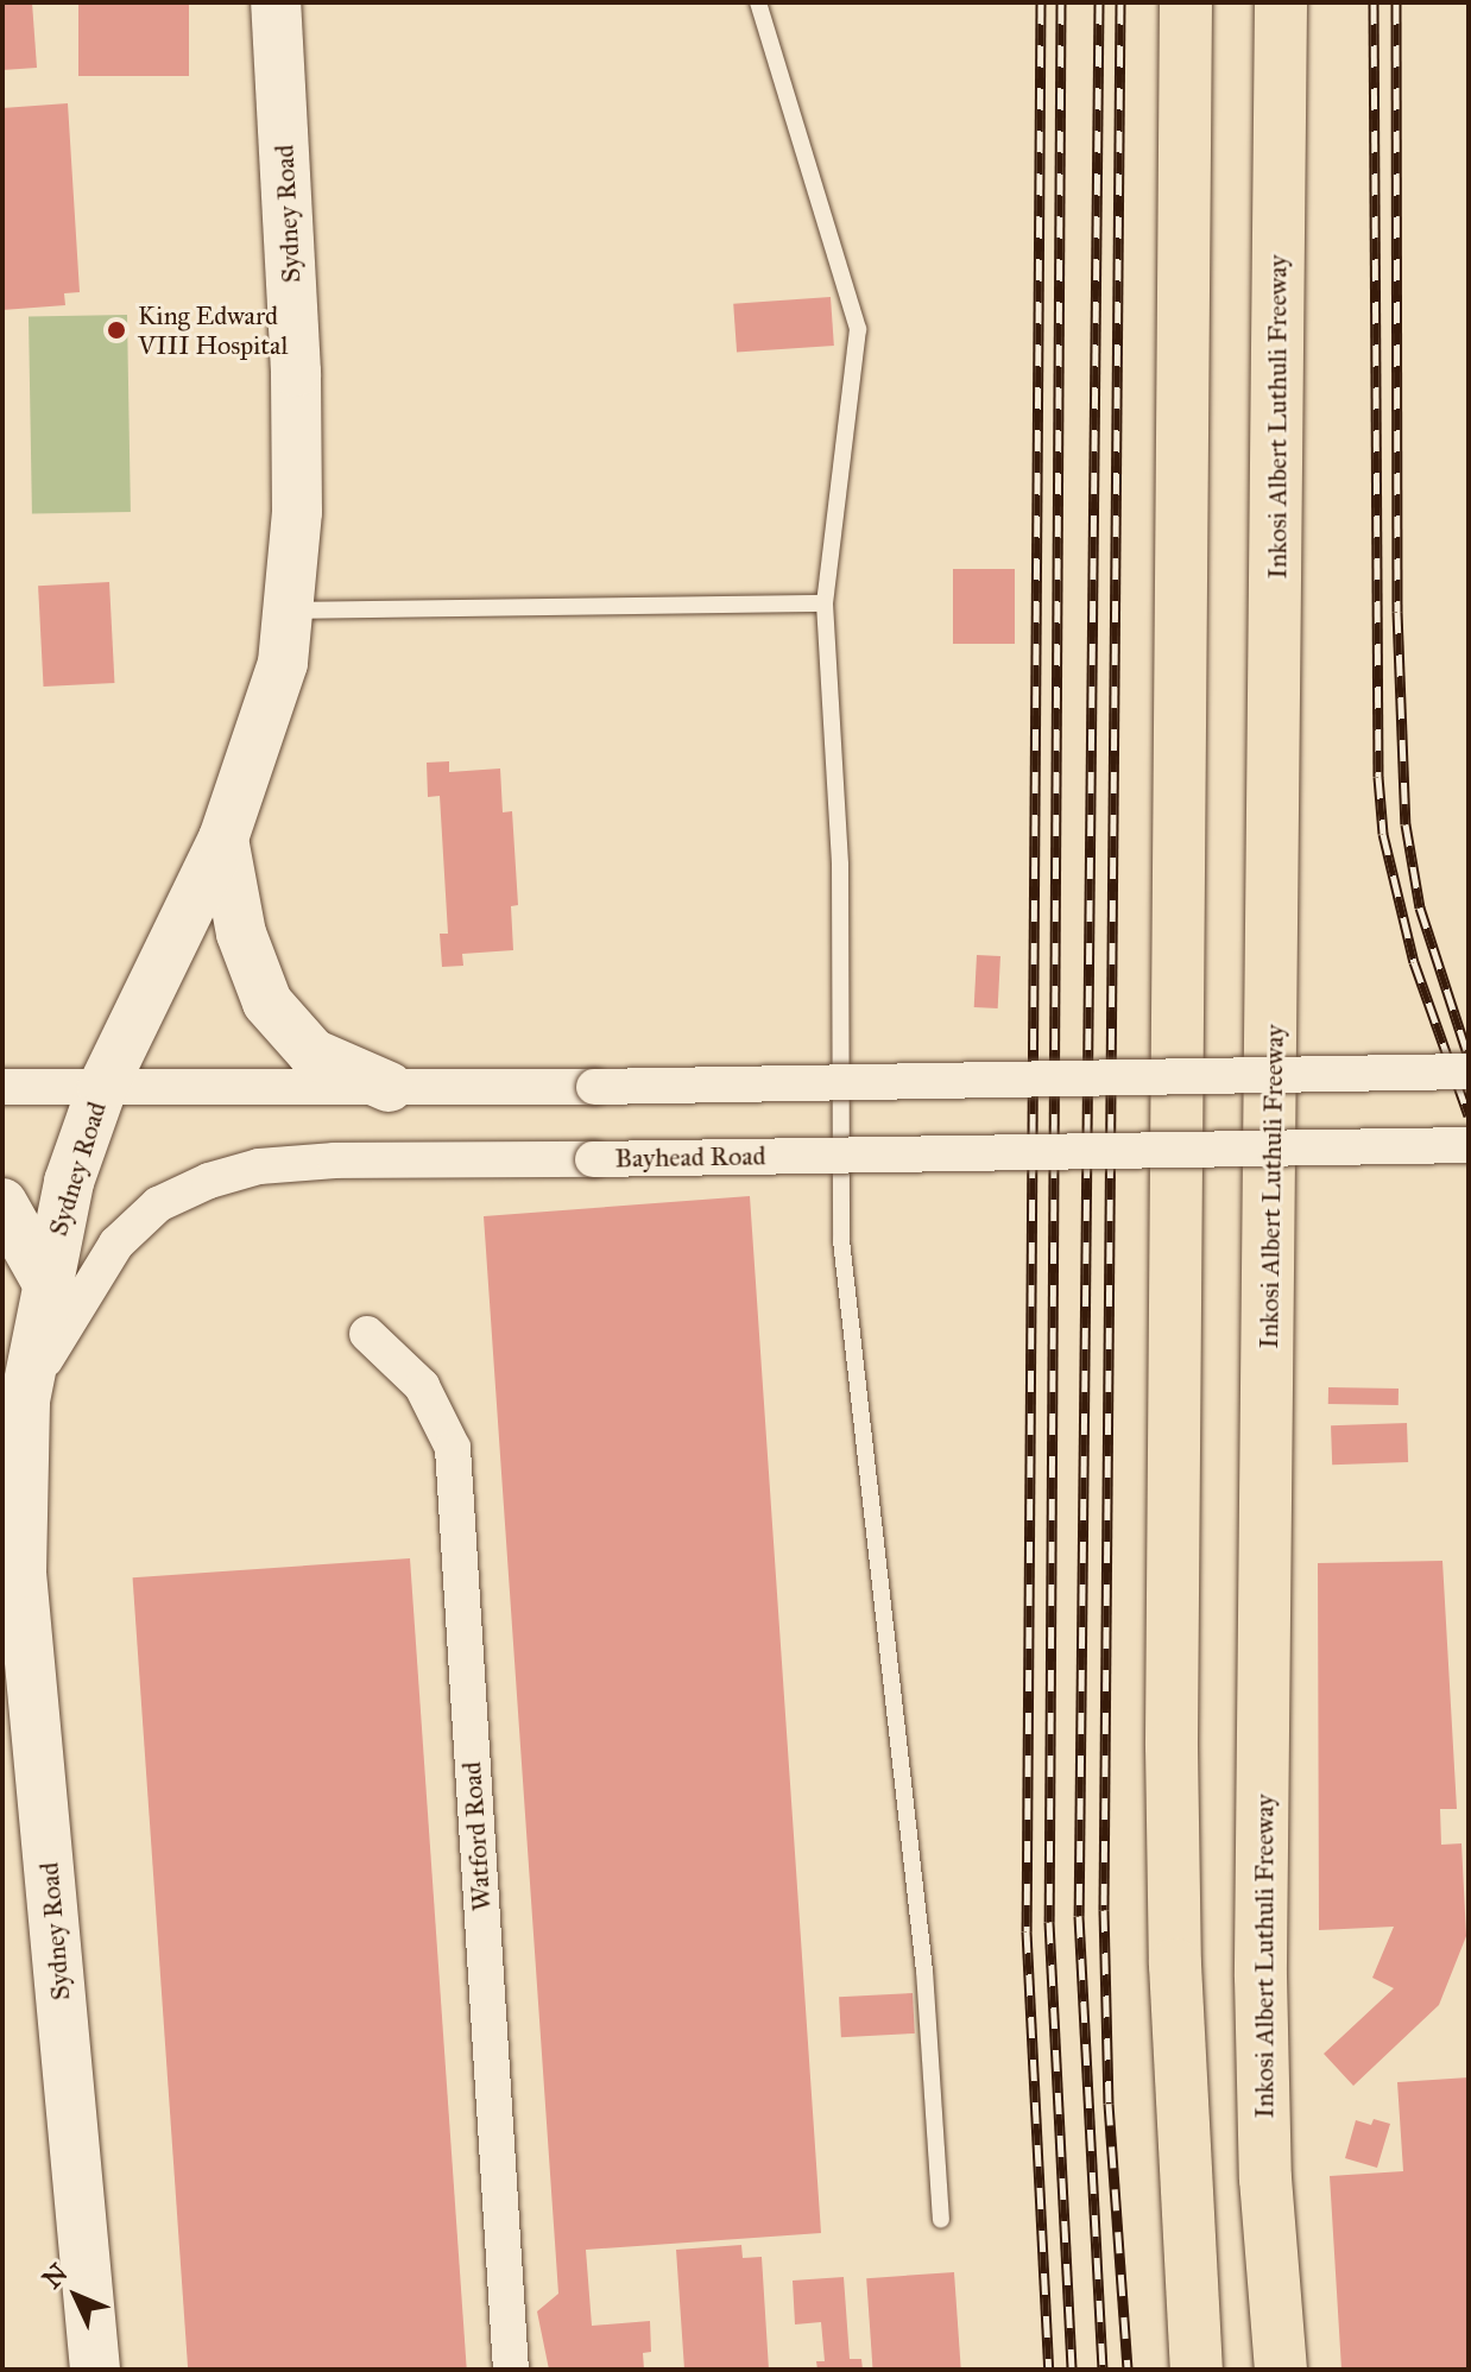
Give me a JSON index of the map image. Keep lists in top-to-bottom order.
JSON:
{
  "streets": {
    "highway": ["Inkosi Albert Luthuli Freeway"],
    "main road": ["Sydney Road"],
    "street": ["Bayhead Road", "Watford Road"]
  },
  "crossings": [
    ["Sydney Road", "Bayhead Road"]
  ],
  "places": ["King Edward VIII Hospital"],
  "north": "top left"
}
